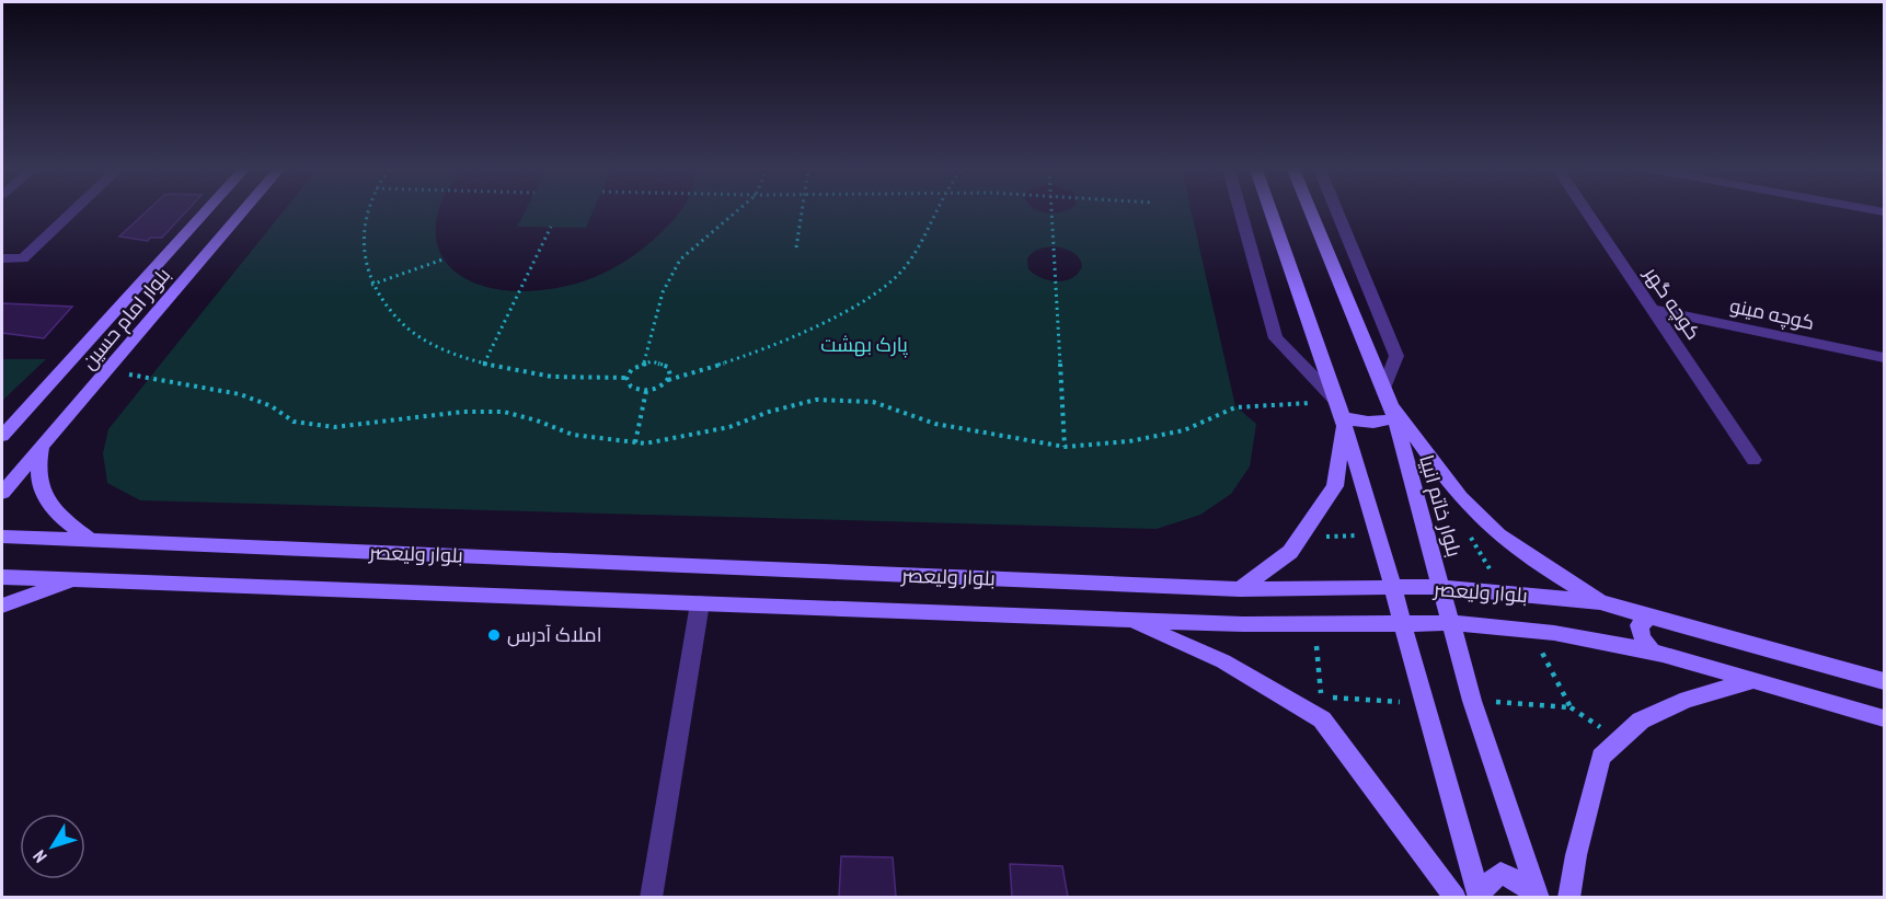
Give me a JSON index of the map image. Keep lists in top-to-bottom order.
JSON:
{
  "streets": {
    "main road": ["بلوار امام حسین", "بلوار خاتم انبیا", "بلوار ولیعصر"],
    "street": ["کوچه گهر", "کوچه مینو"]
  },
  "crossings": [
    ["کوچه گهر", "کوچه مینو"],
    ["بلوار خاتم انبیا", "بلوار ولیعصر"]
  ],
  "parks": ["پارک بهشت"],
  "places": ["املاک آدرس"],
  "north": "bottom left"
}
